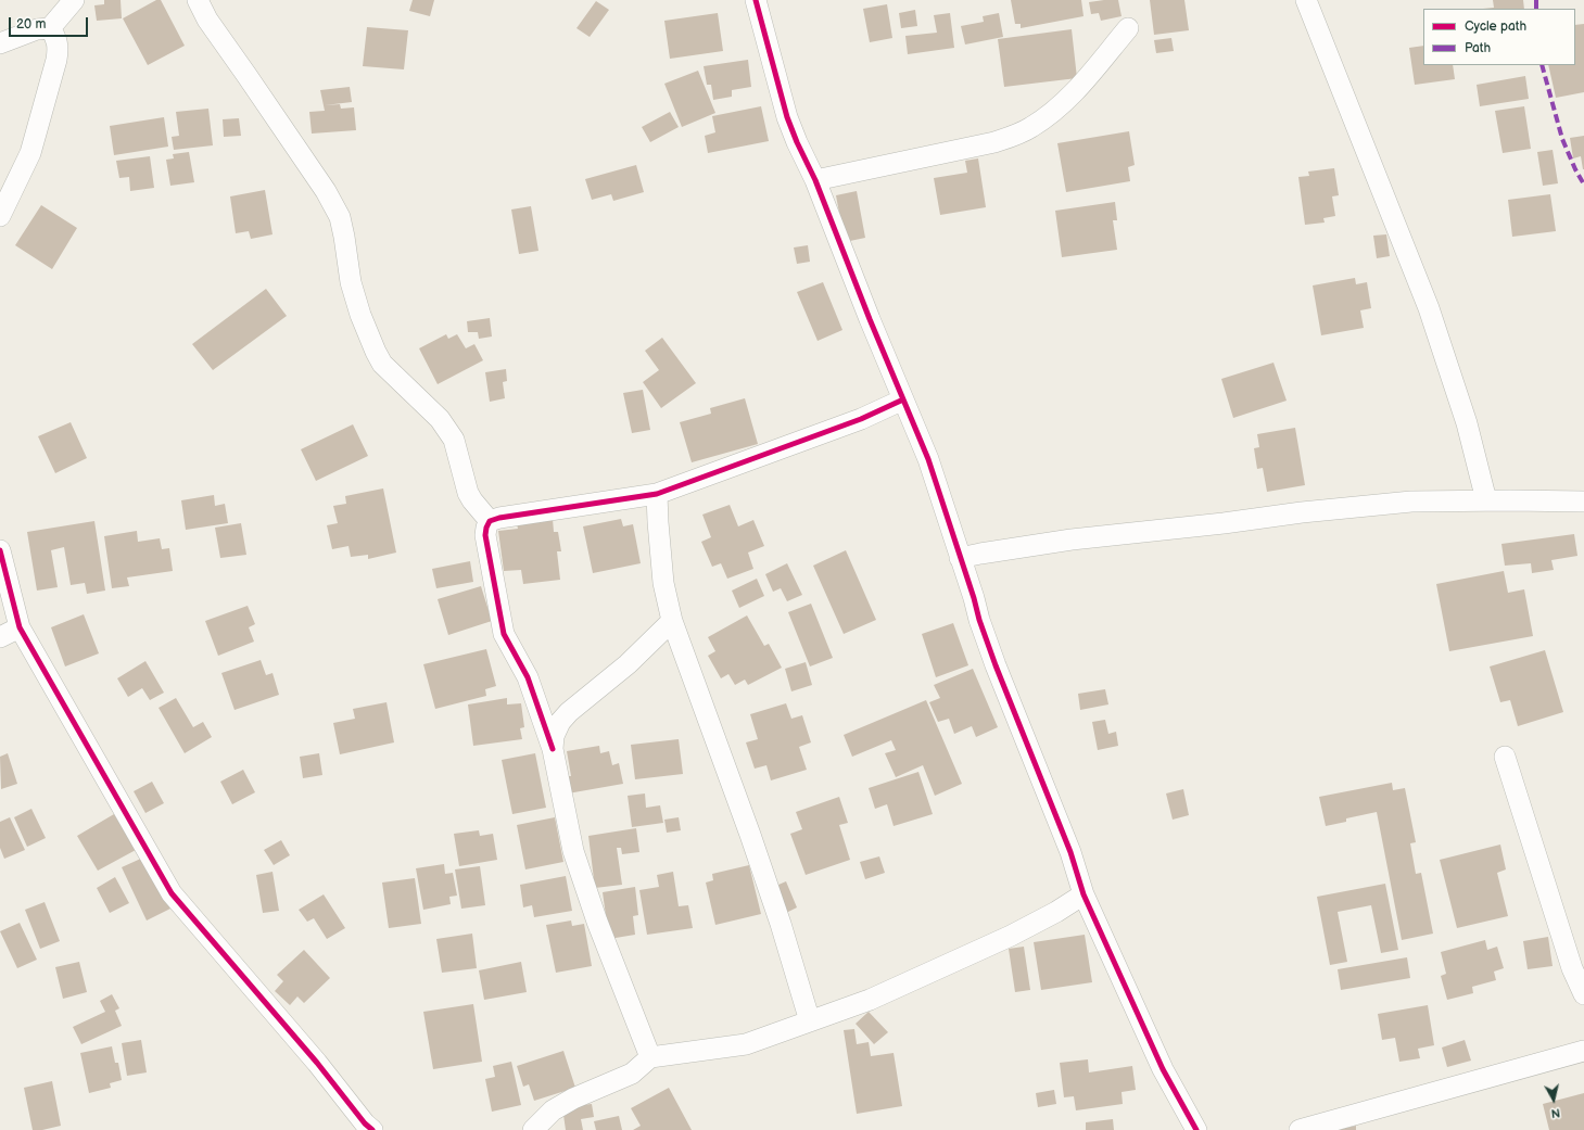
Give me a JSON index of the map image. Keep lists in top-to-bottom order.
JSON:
{
  "legend": ["Cycle path", "Path"],
  "scale_bar": "20 m",
  "north": "bottom"
}
